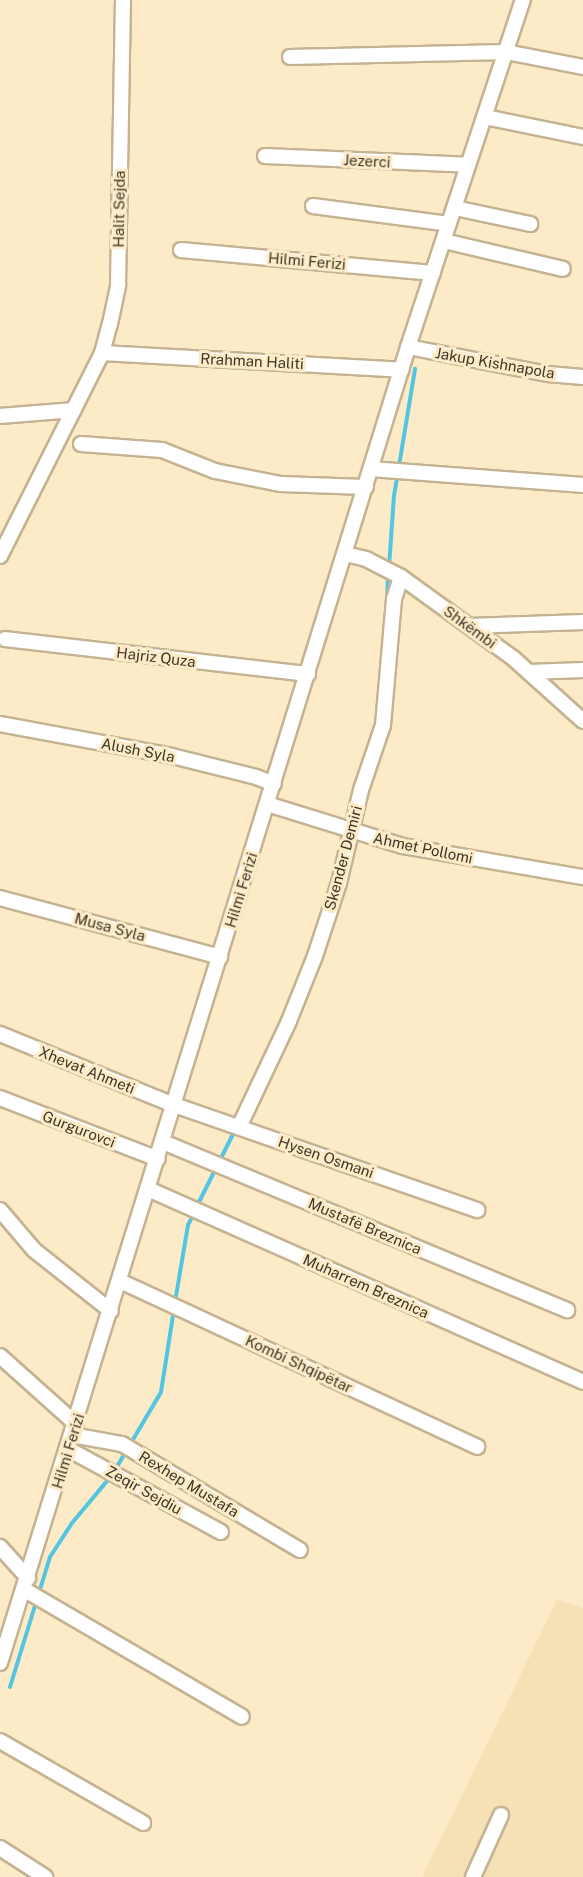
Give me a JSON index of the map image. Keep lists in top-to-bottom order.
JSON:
{
  "streets": {
    "street": [
      "Jezerci",
      "Halit Sejda",
      "Hilmi Ferizi",
      "Rrahman Haliti",
      "Jakup Kishnapola",
      "Shkëmbi",
      "Hajriz Quza",
      "Alush Syla",
      "Ahmet Pollomi",
      "Skender Demiri",
      "Musa Syla",
      "Xhevat Ahmeti",
      "Gurgurovci",
      "Hysen Osmani",
      "Mustafë Breznica",
      "Muharrem Breznica",
      "Kombi Shqipëtar",
      "Rexhep Mustafa",
      "Zeqir Sejdiu"
    ]
  },
  "crossings": [
    ["Jezerci", "Hilmi Ferizi"],
    ["Halit Sejda", "Rrahman Haliti"],
    ["Hilmi Ferizi", "Rrahman Haliti"],
    ["Hilmi Ferizi", "Jakup Kishnapola"],
    ["Hilmi Ferizi", "Shkëmbi"],
    ["Hilmi Ferizi", "Hajriz Quza"],
    ["Hilmi Ferizi", "Alush Syla"],
    ["Hilmi Ferizi", "Ahmet Pollomi"],
    ["Hilmi Ferizi", "Musa Syla"],
    ["Hilmi Ferizi", "Xhevat Ahmeti"],
    ["Hilmi Ferizi", "Gurgurovci"],
    ["Hilmi Ferizi", "Hysen Osmani"],
    ["Hilmi Ferizi", "Mustafë Breznica"],
    ["Hilmi Ferizi", "Muharrem Breznica"],
    ["Hilmi Ferizi", "Kombi Shqipëtar"],
    ["Hilmi Ferizi", "Rexhep Mustafa"],
    ["Hilmi Ferizi", "Zeqir Sejdiu"],
    ["Shkëmbi", "Skender Demiri"],
    ["Ahmet Pollomi", "Skender Demiri"],
    ["Skender Demiri", "Hysen Osmani"],
    ["Xhevat Ahmeti", "Hysen Osmani"],
    ["Rexhep Mustafa", "Zeqir Sejdiu"]
  ]
}
